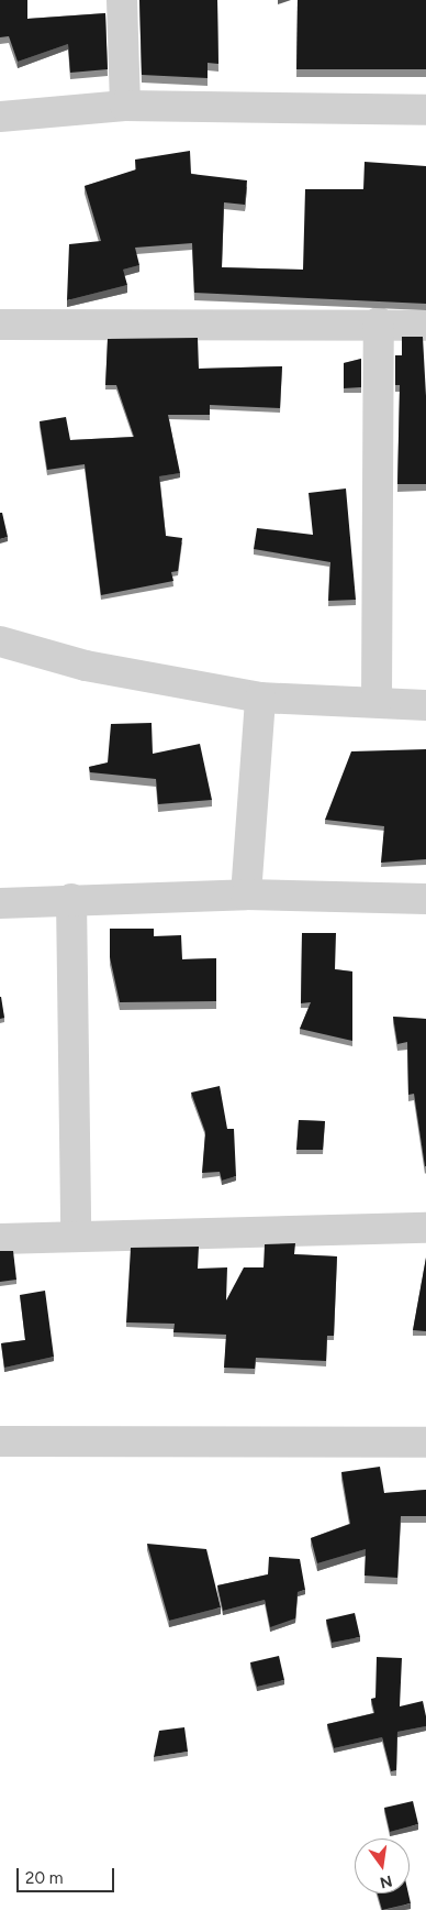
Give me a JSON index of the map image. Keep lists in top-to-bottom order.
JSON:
{
  "scale_bar": "20 m",
  "north": "bottom"
}
